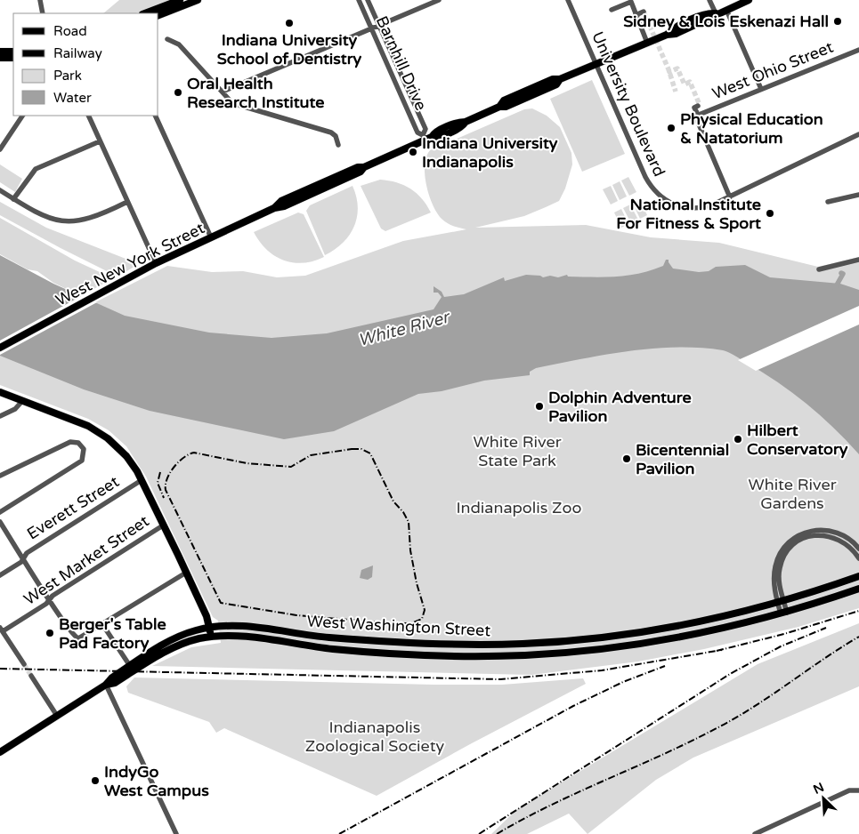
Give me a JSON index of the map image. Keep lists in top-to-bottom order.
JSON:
{
  "streets": {
    "main road": ["West New York Street", "West Washington Street"],
    "street": [
      "Barnhill Drive",
      "West Ohio Street",
      "University Boulevard",
      "Everett Street",
      "West Market Street"
    ]
  },
  "crossings": [
    ["Barnhill Drive", "West New York Street"],
    ["West Ohio Street", "University Boulevard"],
    ["University Boulevard", "West New York Street"]
  ],
  "water": ["White River"],
  "parks": [
    "White River State Park",
    "White River Gardens",
    "Indianapolis Zoo",
    "Indianapolis Zoological Society"
  ],
  "places": [
    "Sidney & Lois Eskenazi Hall",
    "Indiana University School of Dentistry",
    "Oral Health Research Institute",
    "Physical Education & Natatorium",
    "Indiana University Indianapolis",
    "National Institute For Fitness & Sport",
    "Dolphin Adventure Pavilion",
    "Hilbert Conservatory",
    "Bicentennial Pavilion",
    "Berger's Table Pad Factory",
    "IndyGo West Campus"
  ],
  "legend": [
    "Road",
    "Railway",
    "Park",
    "Water"
  ],
  "north": "top left"
}
